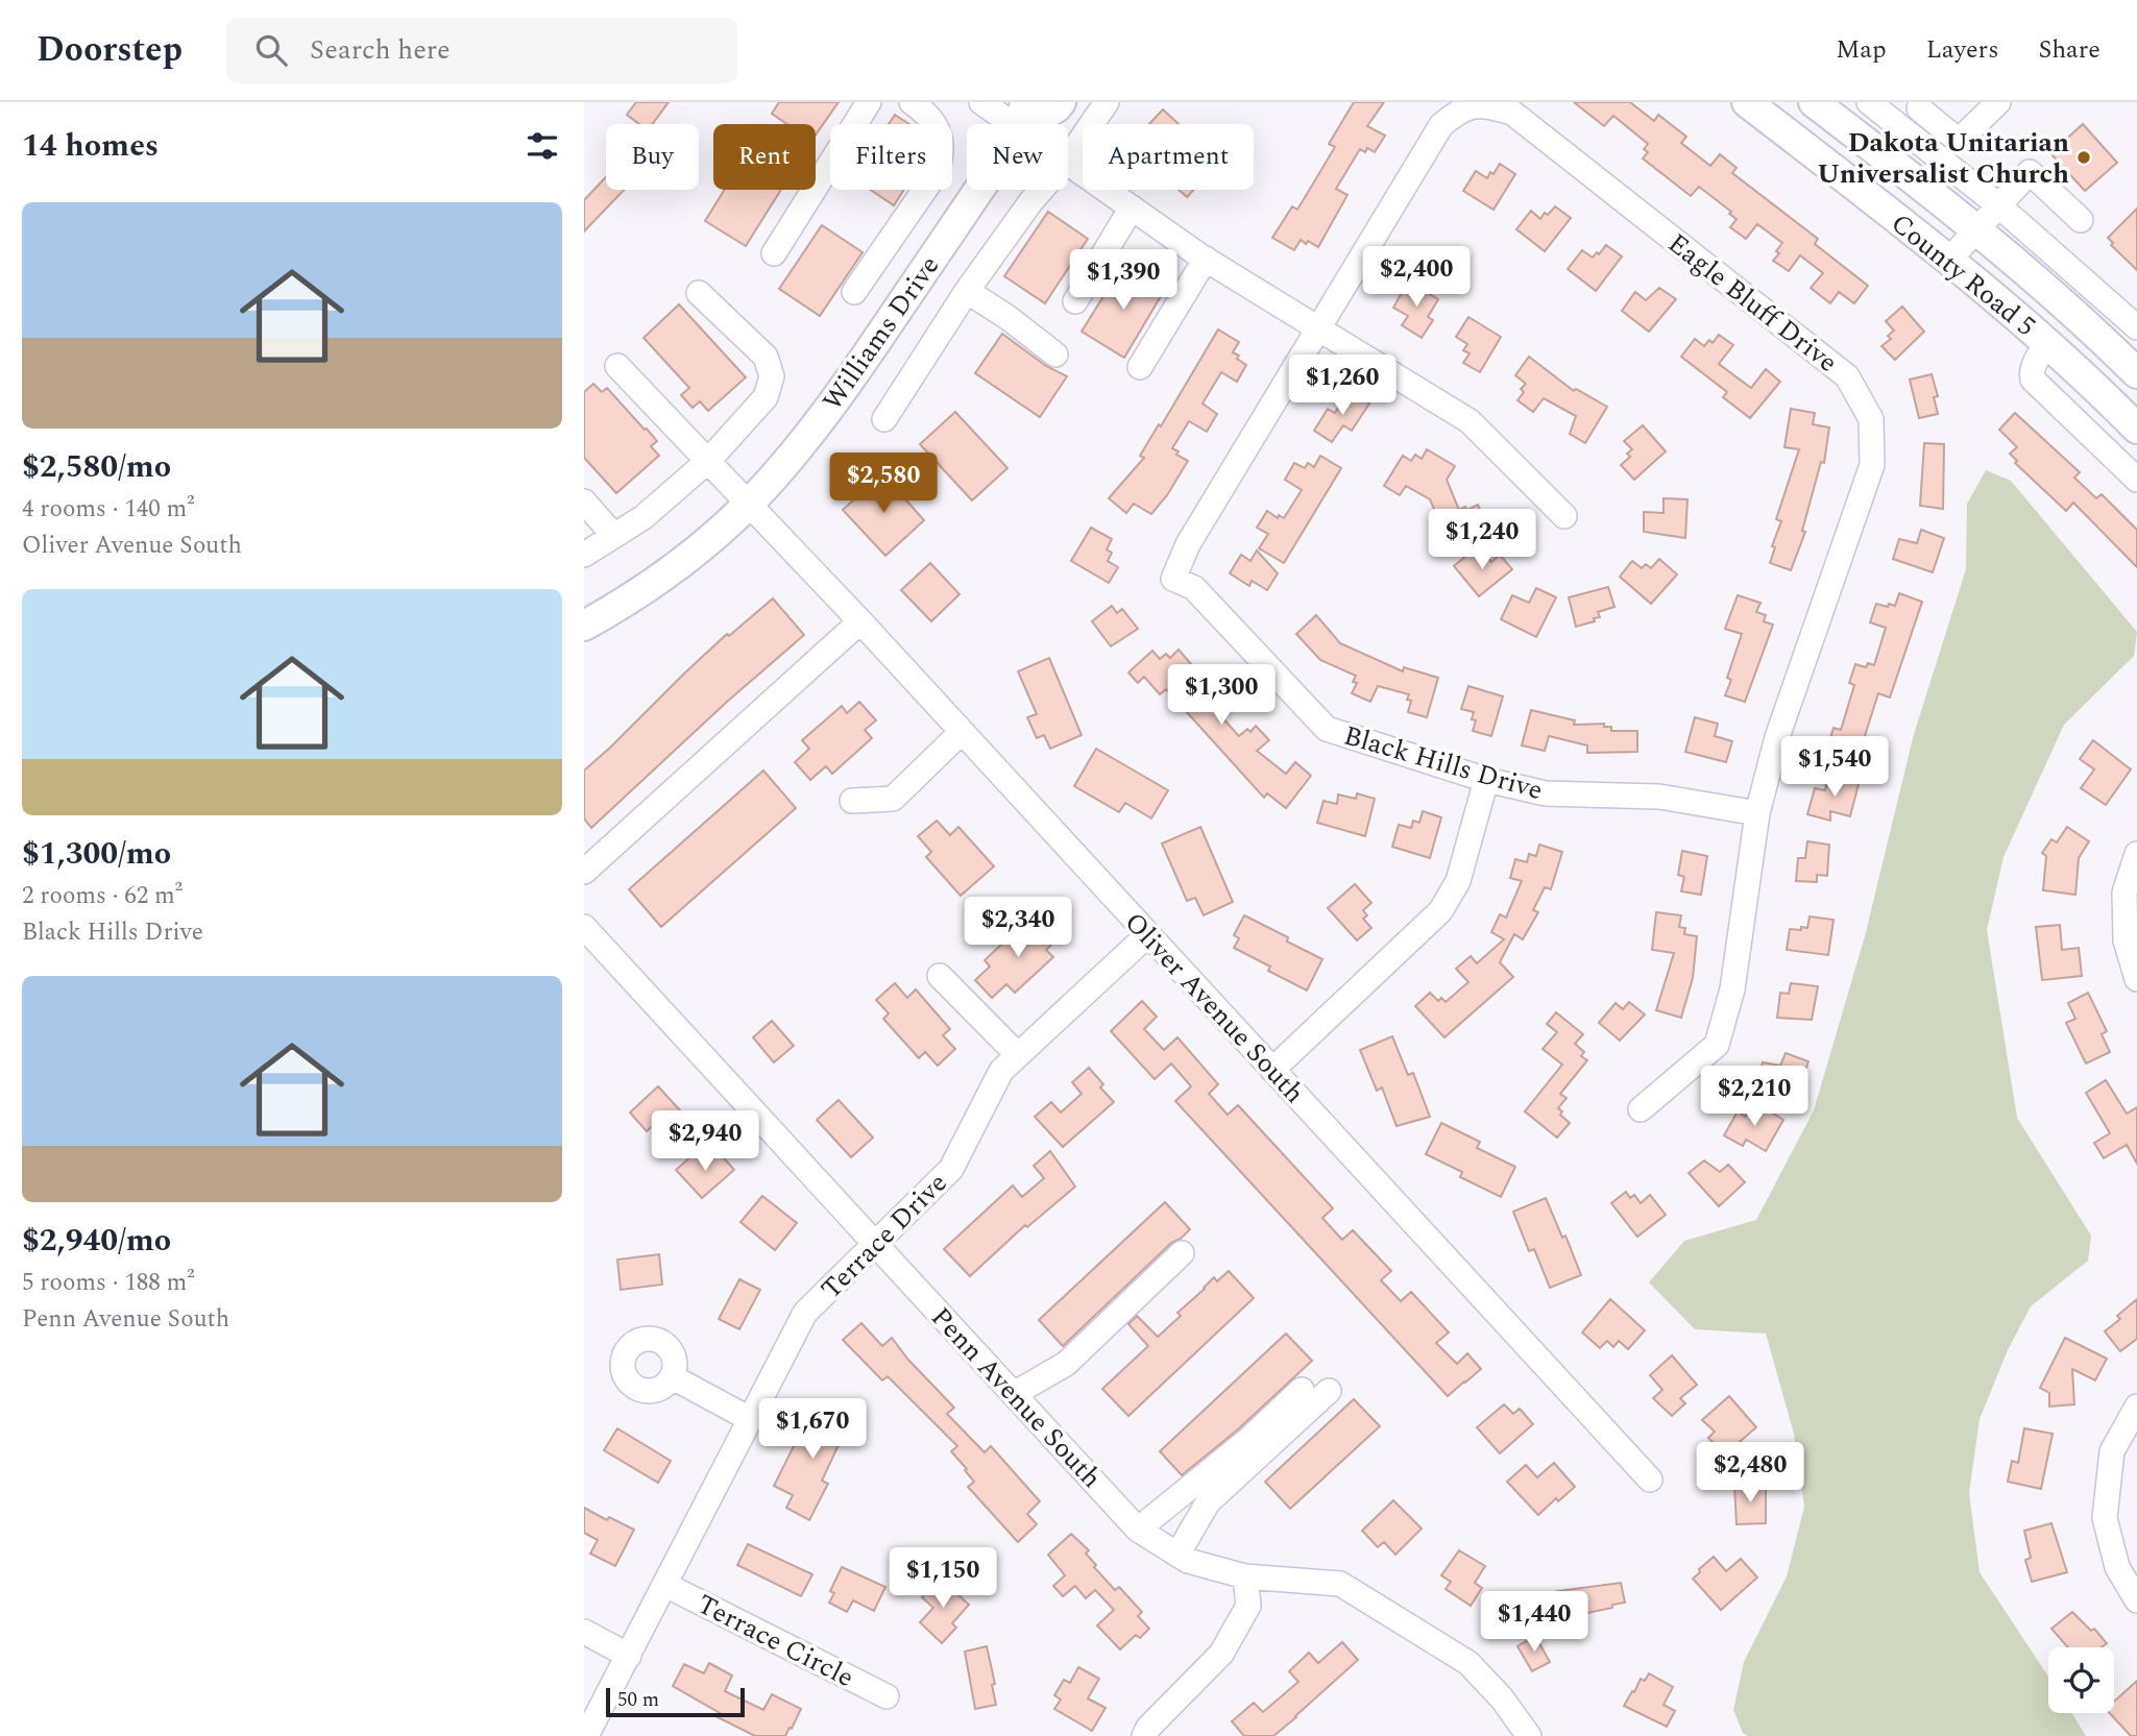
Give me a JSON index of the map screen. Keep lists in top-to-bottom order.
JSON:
{
  "streets": {
    "main road": ["County Road 5", "Williams Drive"],
    "street": [
      "Eagle Bluff Drive",
      "Black Hills Drive",
      "Oliver Avenue South",
      "Terrace Drive",
      "Penn Avenue South",
      "Terrace Circle"
    ]
  },
  "crossings": [
    ["Eagle Bluff Drive", "Black Hills Drive"],
    ["Williams Drive", "Oliver Avenue South"],
    ["Oliver Avenue South", "Terrace Drive"],
    ["Terrace Drive", "Penn Avenue South"],
    ["Terrace Drive", "Terrace Circle"]
  ],
  "places": ["Dakota Unitarian Universalist Church"],
  "scale_bar": "50 m",
  "page": {
    "header": "Doorstep",
    "search": "Search here",
    "nav": ["Map", "Layers", "Share"],
    "heading": "14 homes",
    "chip": [
      "Buy",
      "Rent",
      "Filters",
      "New",
      "Apartment"
    ],
    "list": [
      {
        "name": "$2,580/mo",
        "note": "4 rooms · 140 m² · Oliver Avenue South"
      },
      {
        "name": "$1,300/mo",
        "note": "2 rooms · 62 m² · Black Hills Drive"
      },
      {
        "name": "$2,940/mo",
        "note": "5 rooms · 188 m² · Penn Avenue South"
      }
    ],
    "price": [
      "$2,400",
      "$1,390",
      "$1,260",
      "$2,580",
      "$1,240",
      "$1,300",
      "$1,540",
      "$2,340",
      "$2,210",
      "$2,940",
      "$1,670",
      "$2,480",
      "$1,150",
      "$1,440"
    ],
    "scale": "50 m"
  }
}
